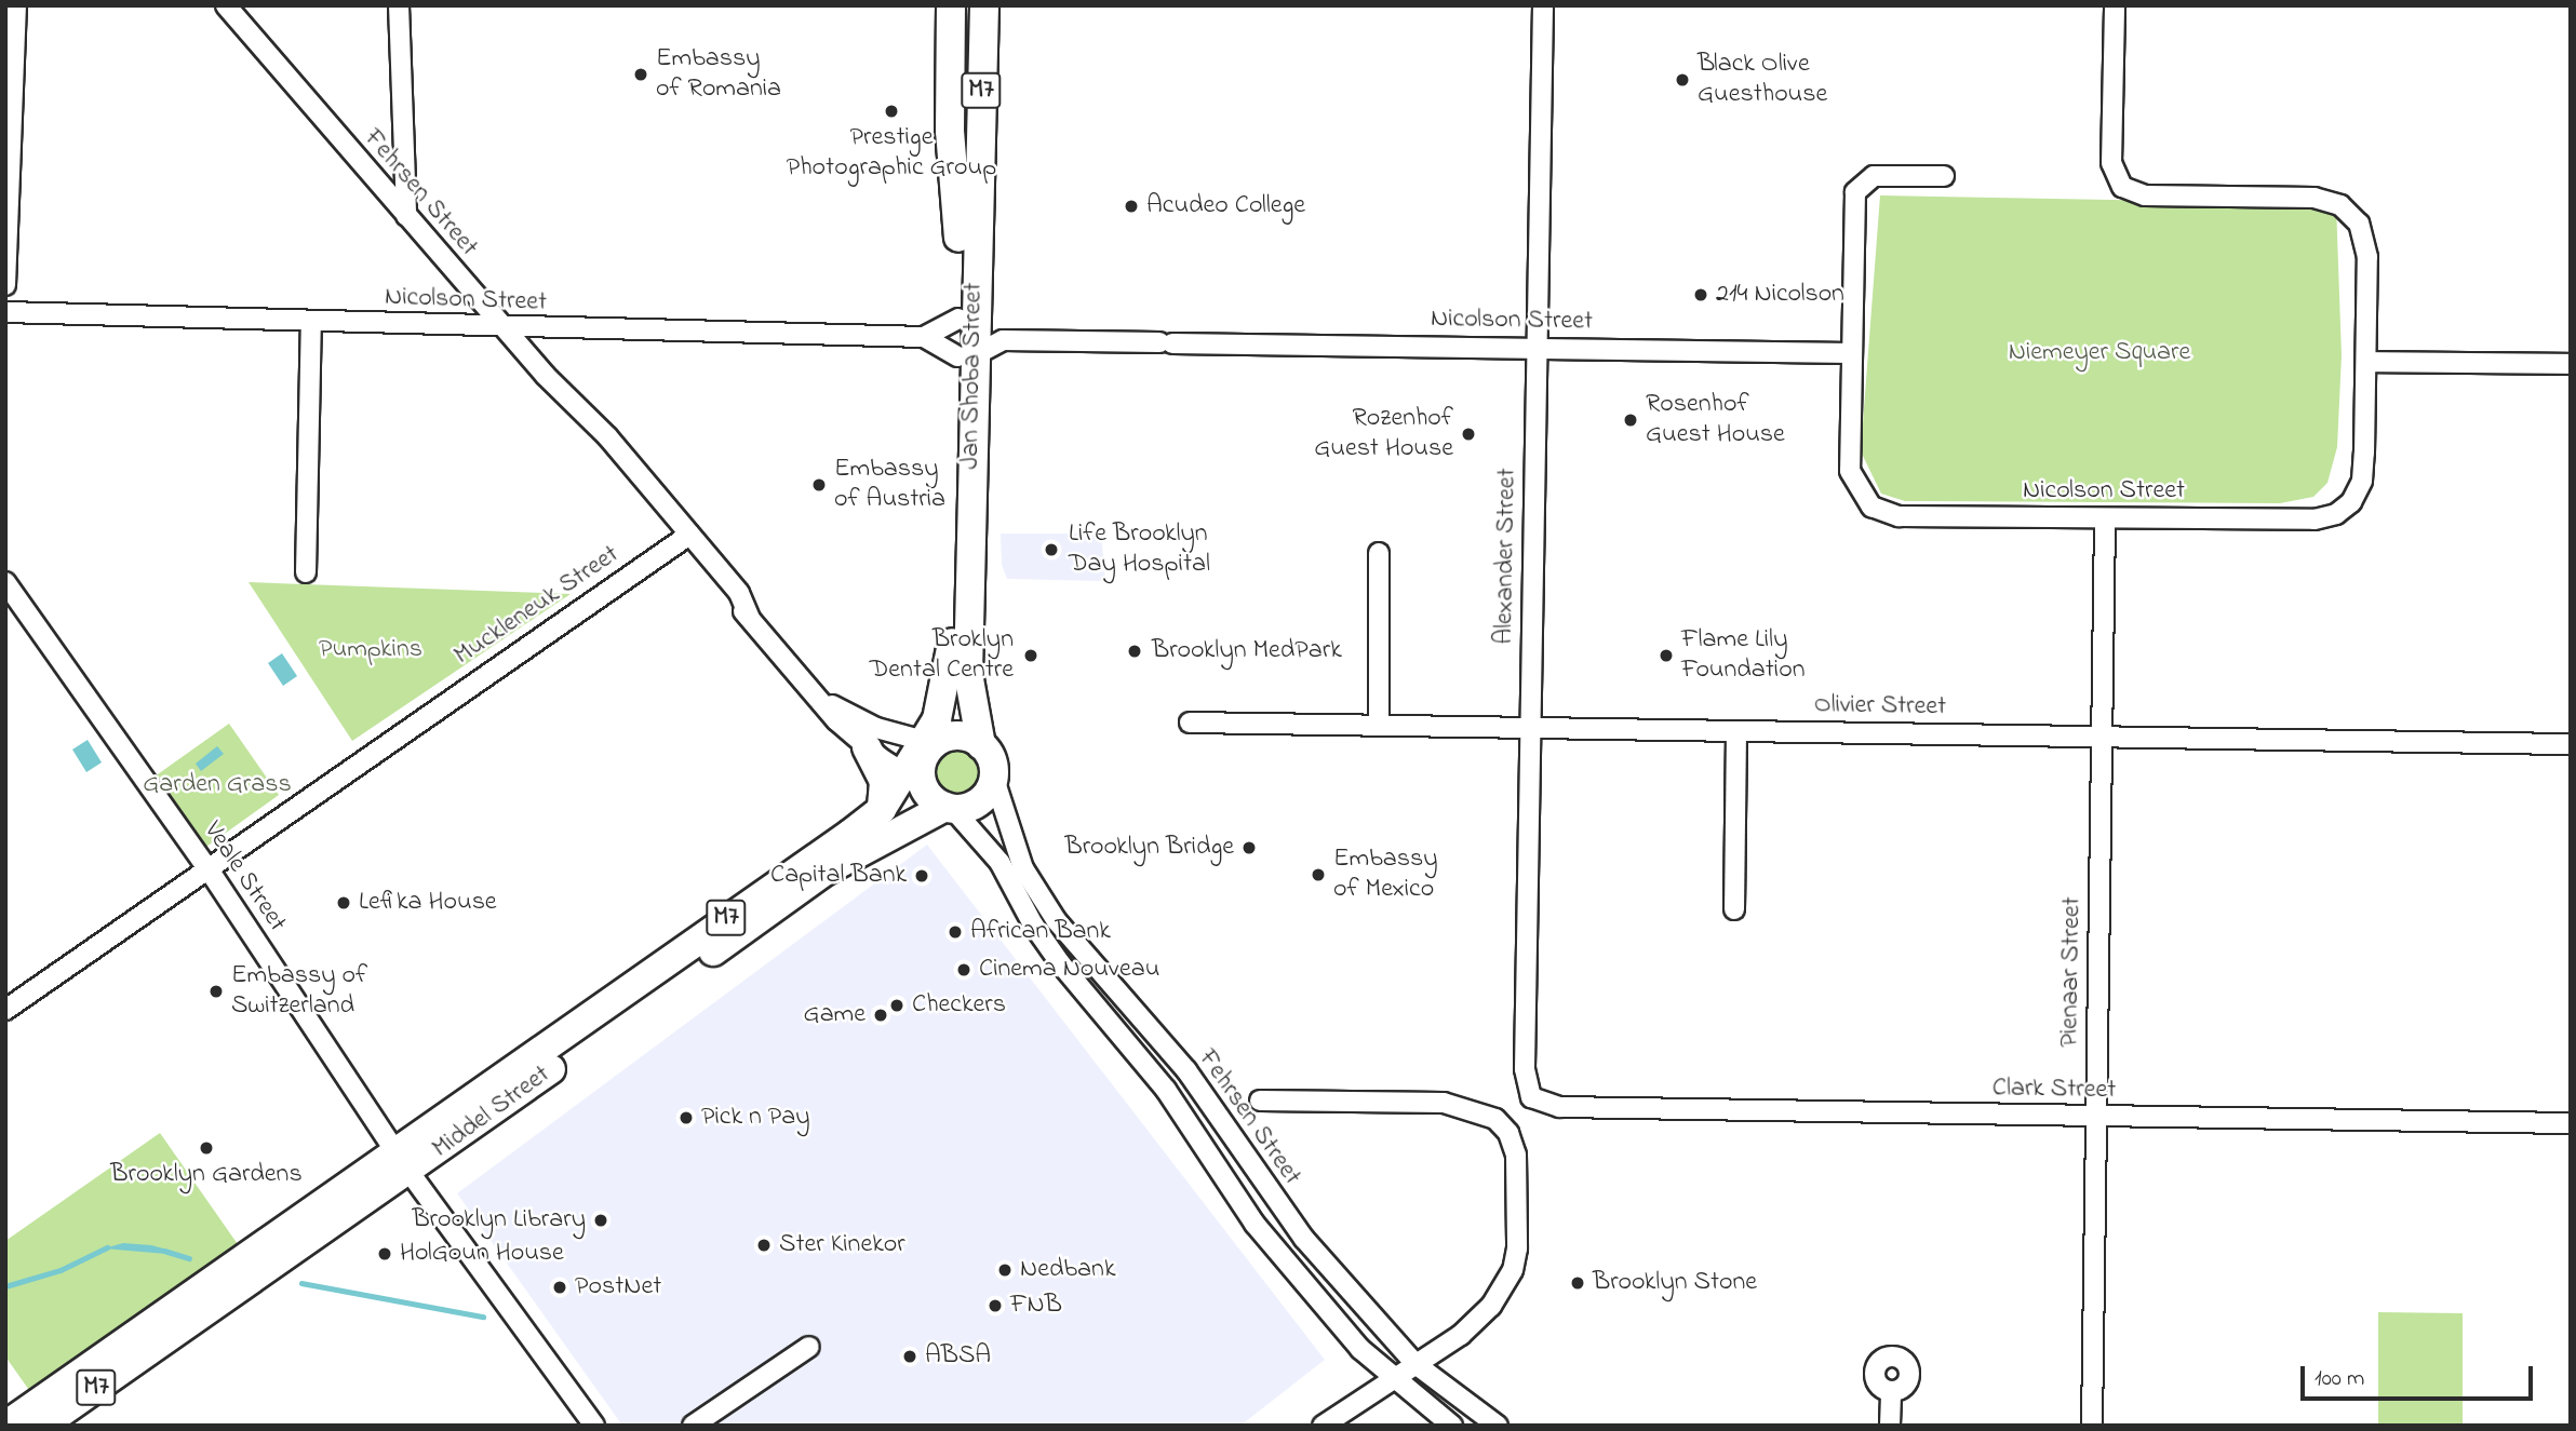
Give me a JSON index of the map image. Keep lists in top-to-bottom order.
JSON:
{
  "streets": {
    "main road": ["M7", "Jan Shoba Street", "Middel Street"],
    "street": [
      "Fehrsen Street",
      "Nicolson Street",
      "Alexander Street",
      "Muckleneuk Street",
      "Olivier Street",
      "Veale Street",
      "Pienaar Street",
      "Clark Street"
    ]
  },
  "crossings": [
    ["M7", "Fehrsen Street"],
    ["M7", "Jan Shoba Street"],
    ["M7", "Middel Street"],
    ["Fehrsen Street", "Nicolson Street"],
    ["Fehrsen Street", "Jan Shoba Street"],
    ["Fehrsen Street", "Muckleneuk Street"],
    ["Fehrsen Street", "Middel Street"],
    ["Nicolson Street", "Jan Shoba Street"],
    ["Nicolson Street", "Alexander Street"],
    ["Nicolson Street", "Pienaar Street"],
    ["Jan Shoba Street", "Middel Street"],
    ["Alexander Street", "Olivier Street"],
    ["Alexander Street", "Clark Street"],
    ["Muckleneuk Street", "Veale Street"],
    ["Olivier Street", "Pienaar Street"],
    ["Veale Street", "Middel Street"],
    ["Pienaar Street", "Clark Street"]
  ],
  "parks": ["Niemeyer Square", "Pumpkins", "Garden Grass"],
  "places": [
    "Embassy of Romania",
    "Black Olive Guesthouse",
    "Prestige Photographic Group",
    "Acudeo College",
    "214 Nicolson",
    "Rosenhof Guest House",
    "Rozenhof Guest House",
    "Embassy of Austria",
    "Life Brooklyn Day Hospital",
    "Brooklyn MedPark",
    "Broklyn Dental Centre",
    "Flame Lily Foundation",
    "Brooklyn Bridge",
    "Embassy of Mexico",
    "Capital Bank",
    "Lefika House",
    "African Bank",
    "Cinema Nouveau",
    "Embassy of Switzerland",
    "Checkers",
    "Game",
    "Pick n Pay",
    "Brooklyn Gardens",
    "Brooklyn Library",
    "Ster Kinekor",
    "HolGoun House",
    "Nedbank",
    "Brooklyn Stone",
    "PostNet",
    "FNB",
    "ABSA"
  ],
  "scale_bar": "100 m"
}
